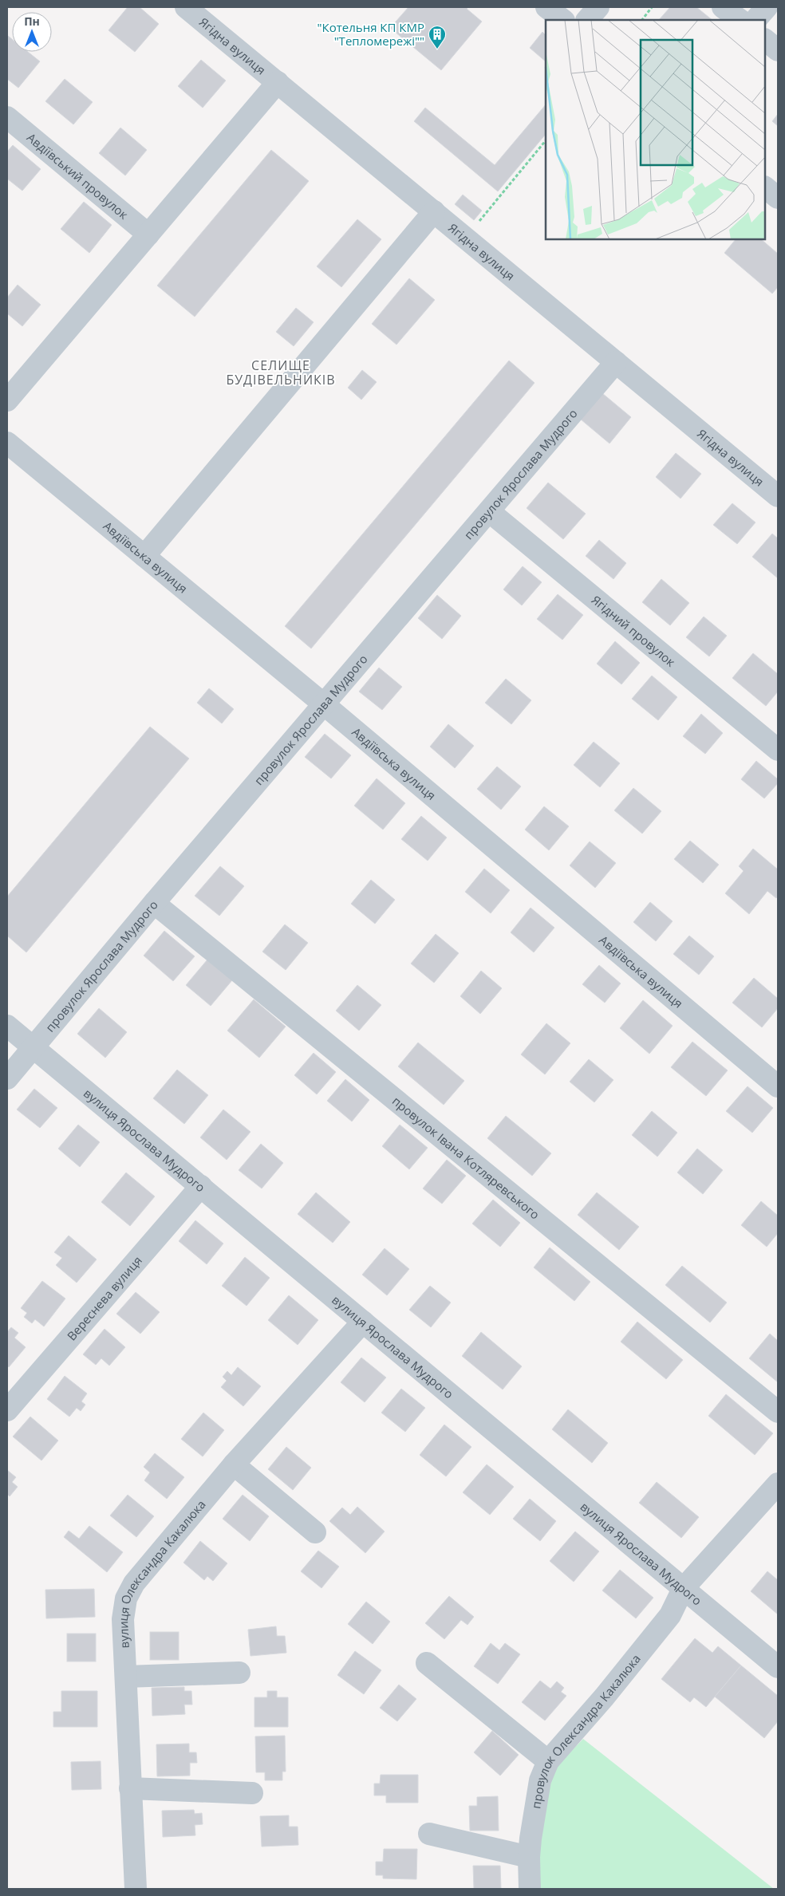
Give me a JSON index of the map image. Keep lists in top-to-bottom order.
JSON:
{
  "streets": {
    "street": [
      "Ягідна вулиця",
      "Авдіївський провулок",
      "провулок Ярослава Мудрого",
      "Авдіївська вулиця",
      "Ягідний провулок",
      "вулиця Ярослава Мудрого",
      "провулок Івана Котляревського",
      "Вереснева вулиця",
      "вулиця Олександра Какалюка",
      "провулок Олександра Какалюка"
    ]
  },
  "crossings": [
    ["Ягідна вулиця", "провулок Ярослава Мудрого"],
    ["провулок Ярослава Мудрого", "Авдіївська вулиця"],
    ["провулок Ярослава Мудрого", "Ягідний провулок"],
    ["провулок Ярослава Мудрого", "вулиця Ярослава Мудрого"],
    ["провулок Ярослава Мудрого", "провулок Івана Котляревського"],
    ["вулиця Ярослава Мудрого", "Вереснева вулиця"],
    ["вулиця Ярослава Мудрого", "вулиця Олександра Какалюка"],
    ["вулиця Ярослава Мудрого", "провулок Олександра Какалюка"]
  ],
  "districts": ["СЕЛИЩЕ БУДІВЕЛЬНИКІВ"],
  "places": {
    "building": ["\"Котельня КП КМР \"Тепломережi\"\""]
  },
  "north": "top"
}
